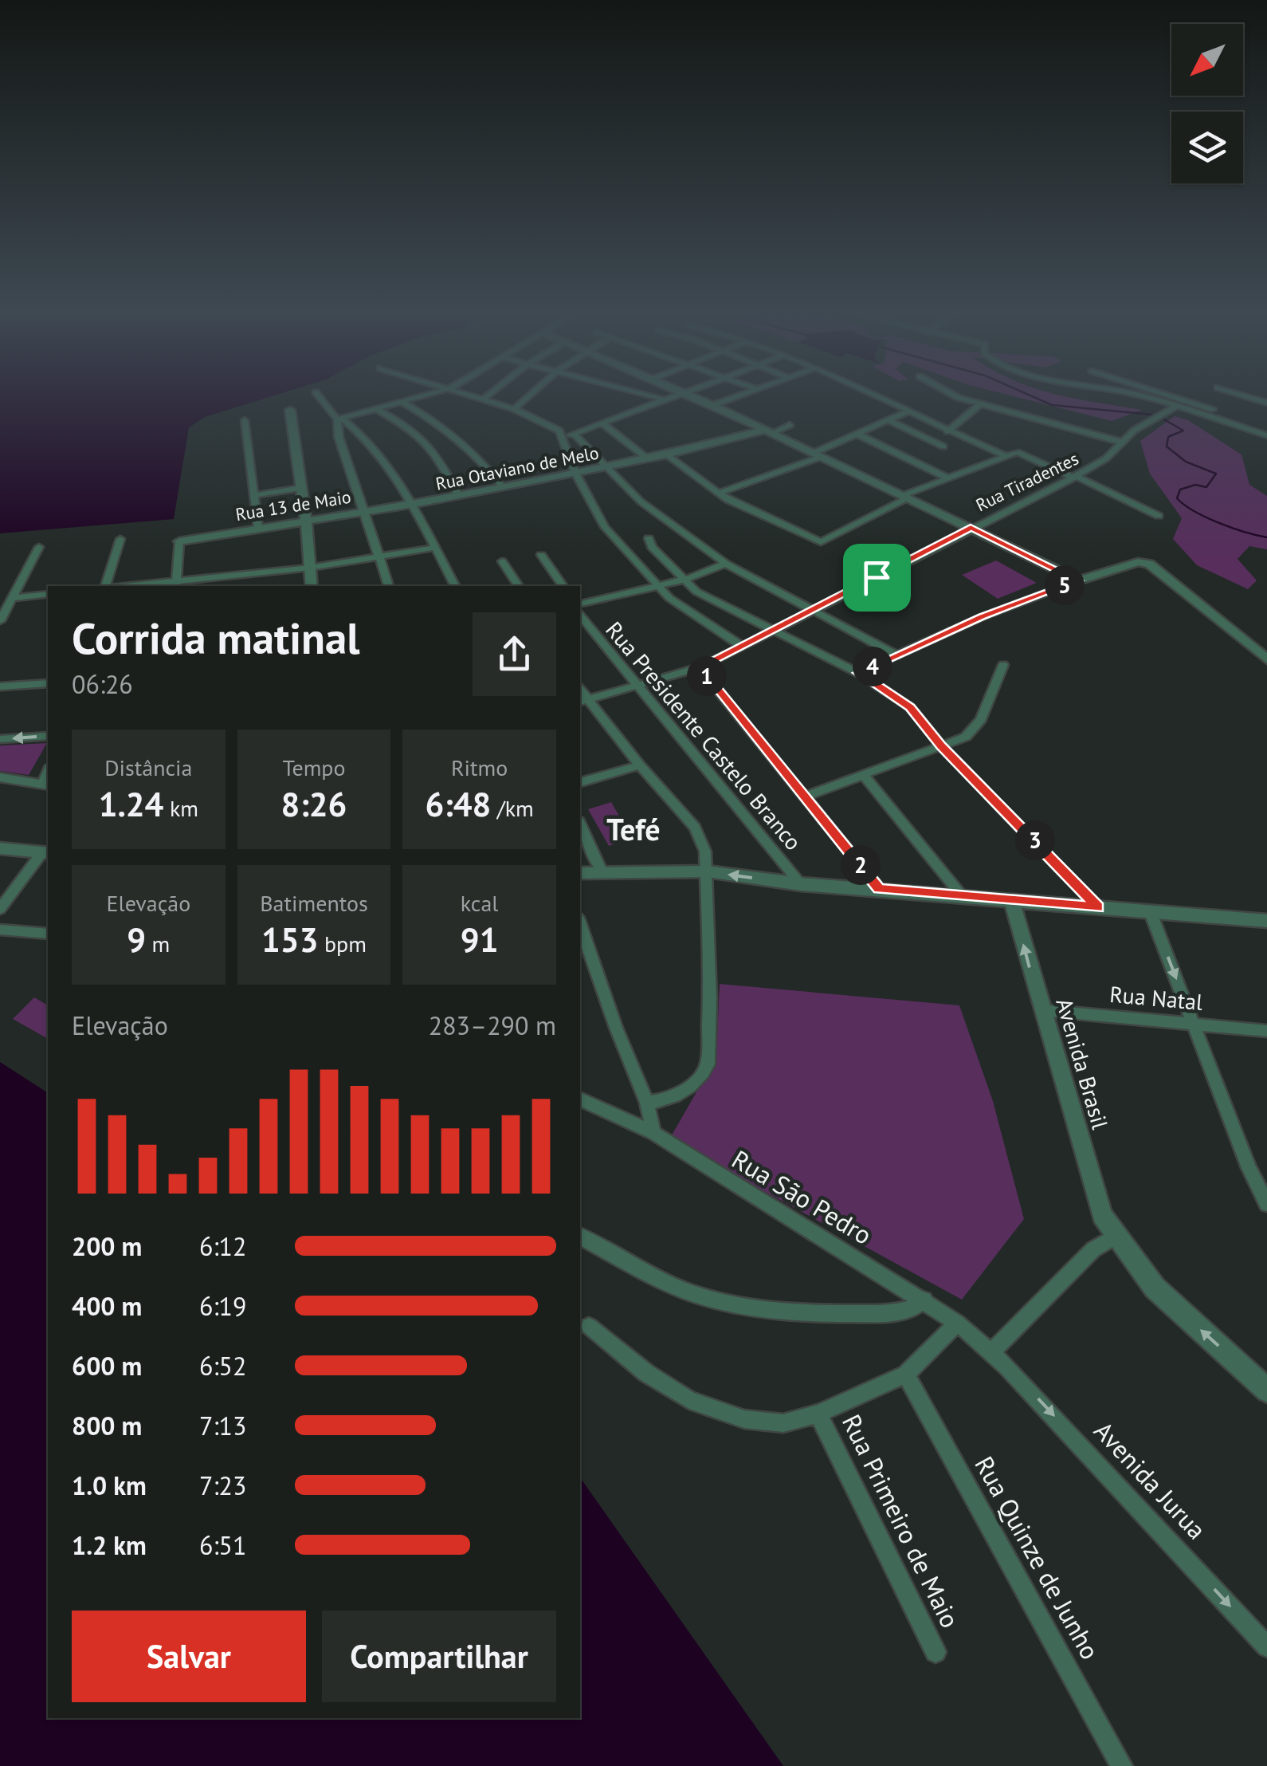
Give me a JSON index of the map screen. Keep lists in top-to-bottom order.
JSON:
{
  "streets": {
    "street": [
      "Rua Otaviano de Melo",
      "Rua Tiradentes",
      "Rua 13 de Maio",
      "Rua Presidente Castelo Branco",
      "Rua Natal",
      "Avenida Brasil",
      "Rua São Pedro",
      "Avenida Jurua",
      "Rua Primeiro de Maio",
      "Rua Quinze de Junho"
    ]
  },
  "crossings": [
    ["Rua Otaviano de Melo", "Rua 13 de Maio"],
    ["Rua Tiradentes", "Rua Presidente Castelo Branco"],
    ["Rua Natal", "Avenida Brasil"],
    ["Rua São Pedro", "Avenida Jurua"]
  ],
  "one_way": ["Avenida Jurua"],
  "districts": ["Tefé"],
  "north": "bottom left",
  "page": {
    "pins": [
      "5",
      "4",
      "1",
      "3",
      "2"
    ],
    "heading": ["Corrida matinal", "06:26"],
    "stats": [
      ["Distância", "1.24 km"],
      ["Tempo", "8:26"],
      ["Ritmo", "6:48 /km"],
      ["Elevação", "9 m"],
      ["Batimentos", "153 bpm"],
      ["kcal", "91"]
    ],
    "chart": ["Elevação", "283–290 m"],
    "list": [
      {
        "name": "200 m",
        "note": "6:12"
      },
      {
        "name": "400 m",
        "note": "6:19"
      },
      {
        "name": "600 m",
        "note": "6:52"
      },
      {
        "name": "800 m",
        "note": "7:13"
      },
      {
        "name": "1.0 km",
        "note": "7:23"
      },
      {
        "name": "1.2 km",
        "note": "6:51"
      }
    ],
    "buttons": ["Salvar", "Compartilhar"]
  }
}
